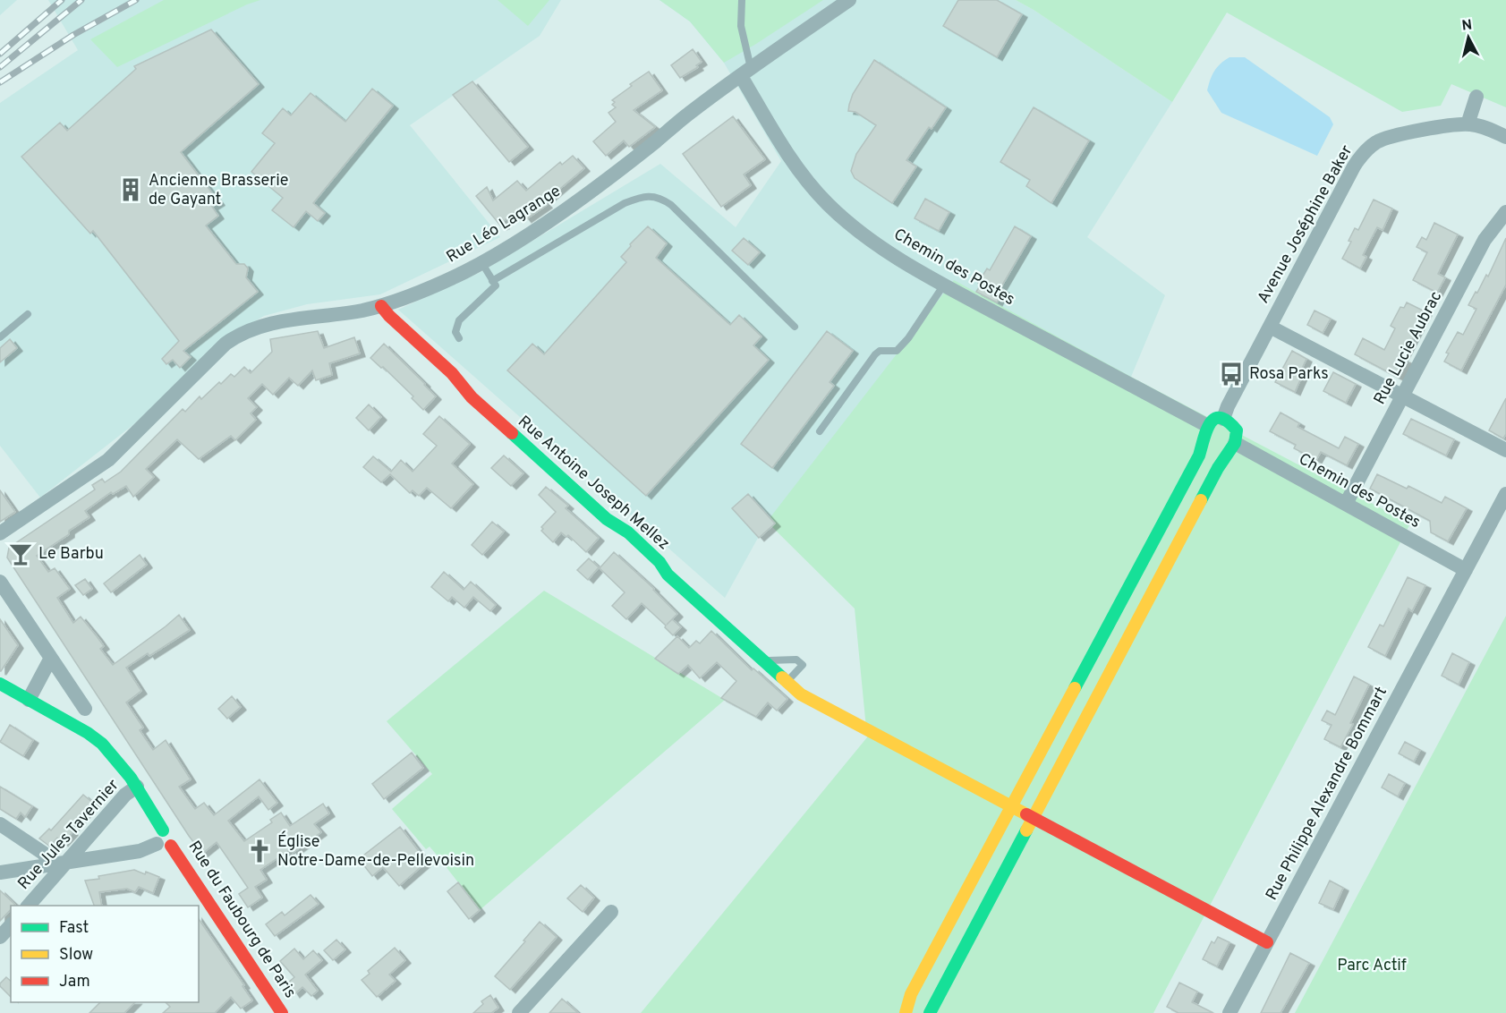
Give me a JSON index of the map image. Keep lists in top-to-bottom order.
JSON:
{
  "streets": {
    "street": [
      "Rue Léo Lagrange",
      "Avenue Joséphine Baker",
      "Chemin des Postes",
      "Rue Lucie Aubrac",
      "Rue Antoine Joseph Mellez",
      "Rue Philippe Alexandre Bommart",
      "Rue Jules Tavernier",
      "Rue du Faubourg de Paris"
    ]
  },
  "crossings": [
    ["Rue Léo Lagrange", "Chemin des Postes"],
    ["Rue Léo Lagrange", "Rue Antoine Joseph Mellez"],
    ["Avenue Joséphine Baker", "Chemin des Postes"],
    ["Chemin des Postes", "Rue Lucie Aubrac"],
    ["Chemin des Postes", "Rue Philippe Alexandre Bommart"],
    ["Rue Antoine Joseph Mellez", "Rue Philippe Alexandre Bommart"],
    ["Rue Jules Tavernier", "Rue du Faubourg de Paris"]
  ],
  "parks": ["Parc Actif"],
  "places": {
    "building": ["Ancienne Brasserie de Gayant"],
    "bus stop": ["Rosa Parks"],
    "bar": ["Le Barbu"],
    "church": ["Église Notre-Dame-de-Pellevoisin"]
  },
  "legend": ["Fast", "Slow", "Jam"],
  "north": "top"
}
